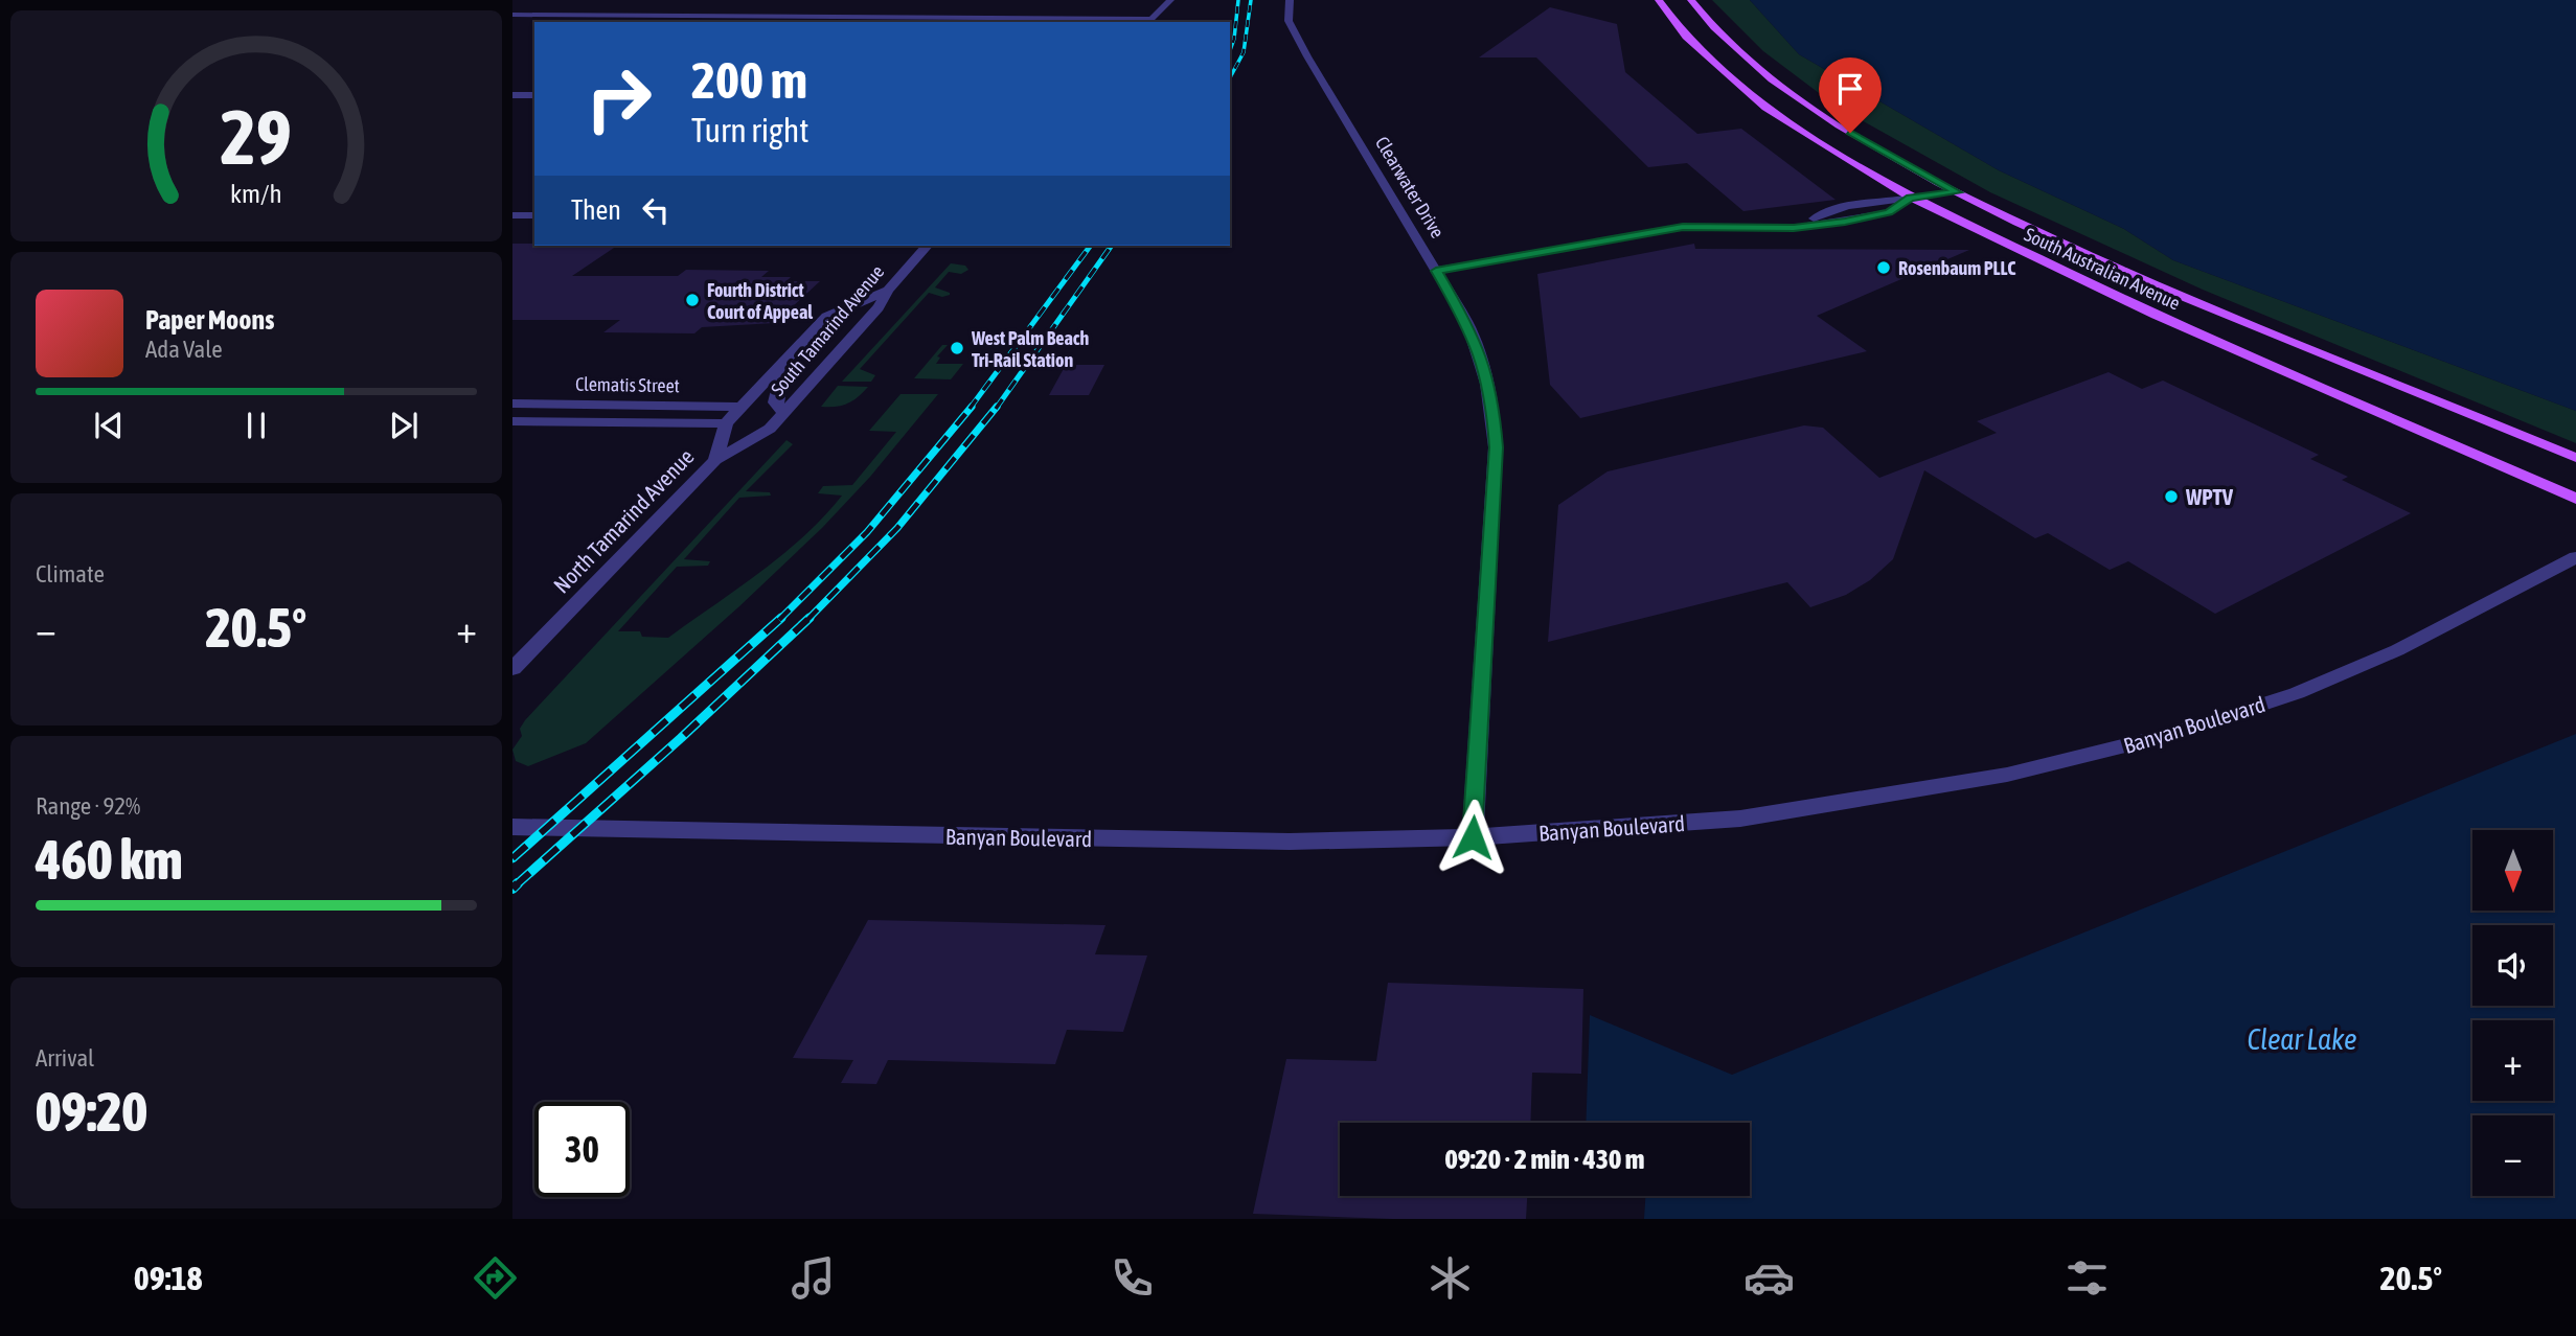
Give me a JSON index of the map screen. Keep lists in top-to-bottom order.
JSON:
{
  "streets": {
    "main road": ["South Australian Avenue"],
    "street": [
      "Clearwater Drive",
      "South Tamarind Avenue",
      "Clematis Street",
      "North Tamarind Avenue",
      "Banyan Boulevard"
    ]
  },
  "crossings": [
    ["Clearwater Drive", "Banyan Boulevard"],
    ["South Tamarind Avenue", "North Tamarind Avenue"],
    ["Clematis Street", "North Tamarind Avenue"]
  ],
  "water": ["Clear Lake"],
  "places": [
    "Rosenbaum PLLC",
    "Fourth District Court of Appeal",
    "West Palm Beach Tri-Rail Station",
    "WPTV"
  ],
  "north": "bottom",
  "page": {
    "turn": ["200 m", "Turn right"],
    "then": "Then",
    "song": ["Paper Moons", "Ada Vale"],
    "tile": [
      "Climate",
      ["Range · 92%", "460 km"],
      ["Arrival", "09:20"]
    ],
    "heat": ["−", "20.5°", "+"],
    "map_buttons": ["+", "−"],
    "limit": "30",
    "trip": "09:20 · 2 min · 430 m",
    "tabs": ["09:18", "20.5°"],
    "gauge": ["29", "km/h"]
  }
}
